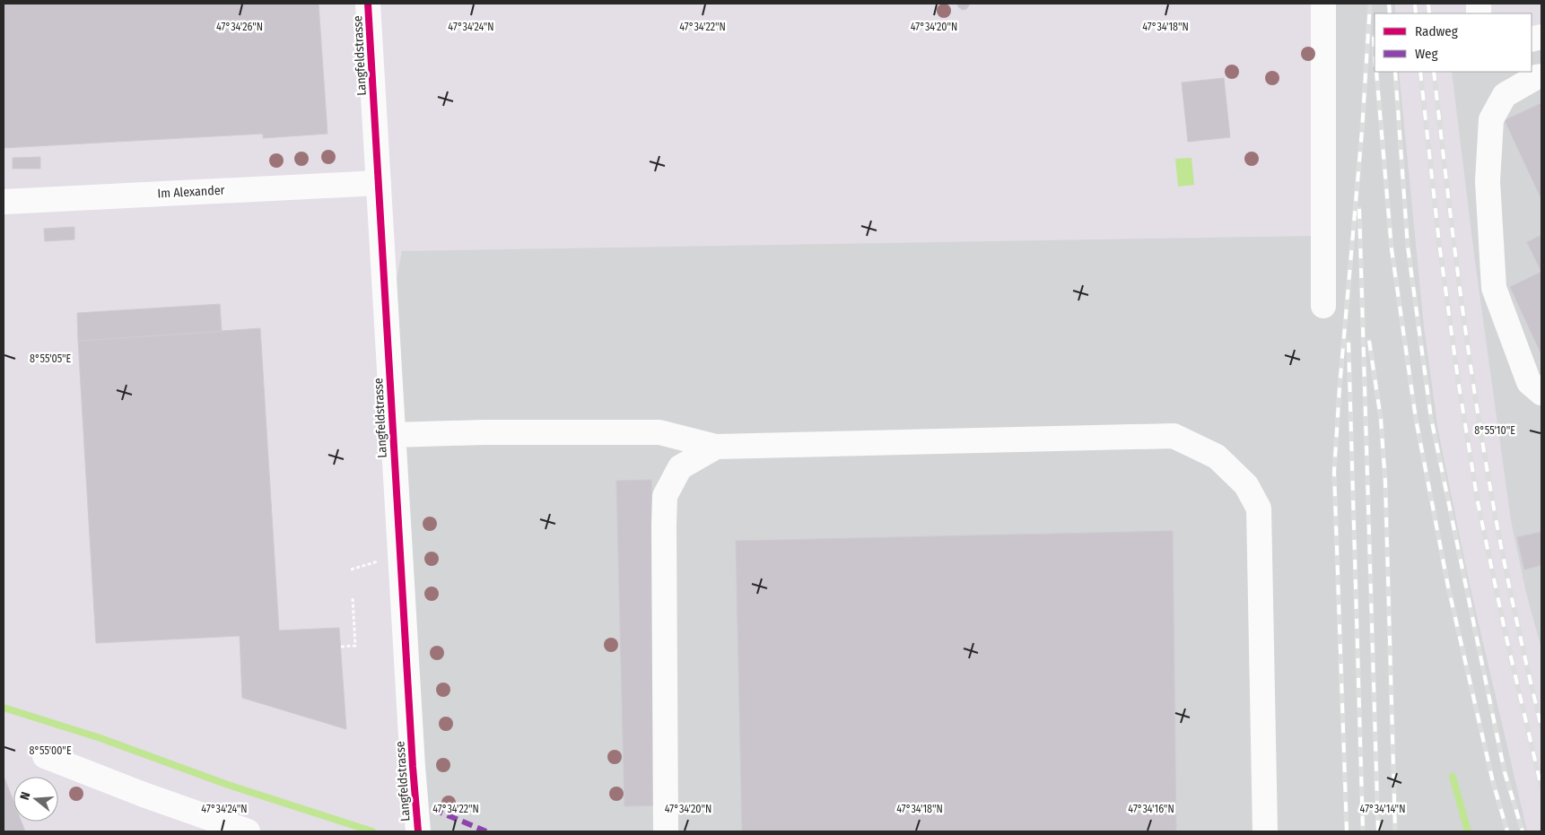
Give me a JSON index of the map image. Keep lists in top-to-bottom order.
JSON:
{
  "streets": {
    "street": ["Langfeldstrasse", "Im Alexander"]
  },
  "crossings": [
    ["Langfeldstrasse", "Im Alexander"]
  ],
  "legend": ["Radweg", "Weg"],
  "north": "left",
  "coordinates": [
    "47°34'26\"N",
    "47°34'24\"N",
    "47°34'22\"N",
    "47°34'20\"N",
    "47°34'18\"N",
    "8°55'05\"E",
    "8°55'10\"E",
    "8°55'00\"E",
    "47°34'16\"N",
    "47°34'14\"N"
  ]
}
